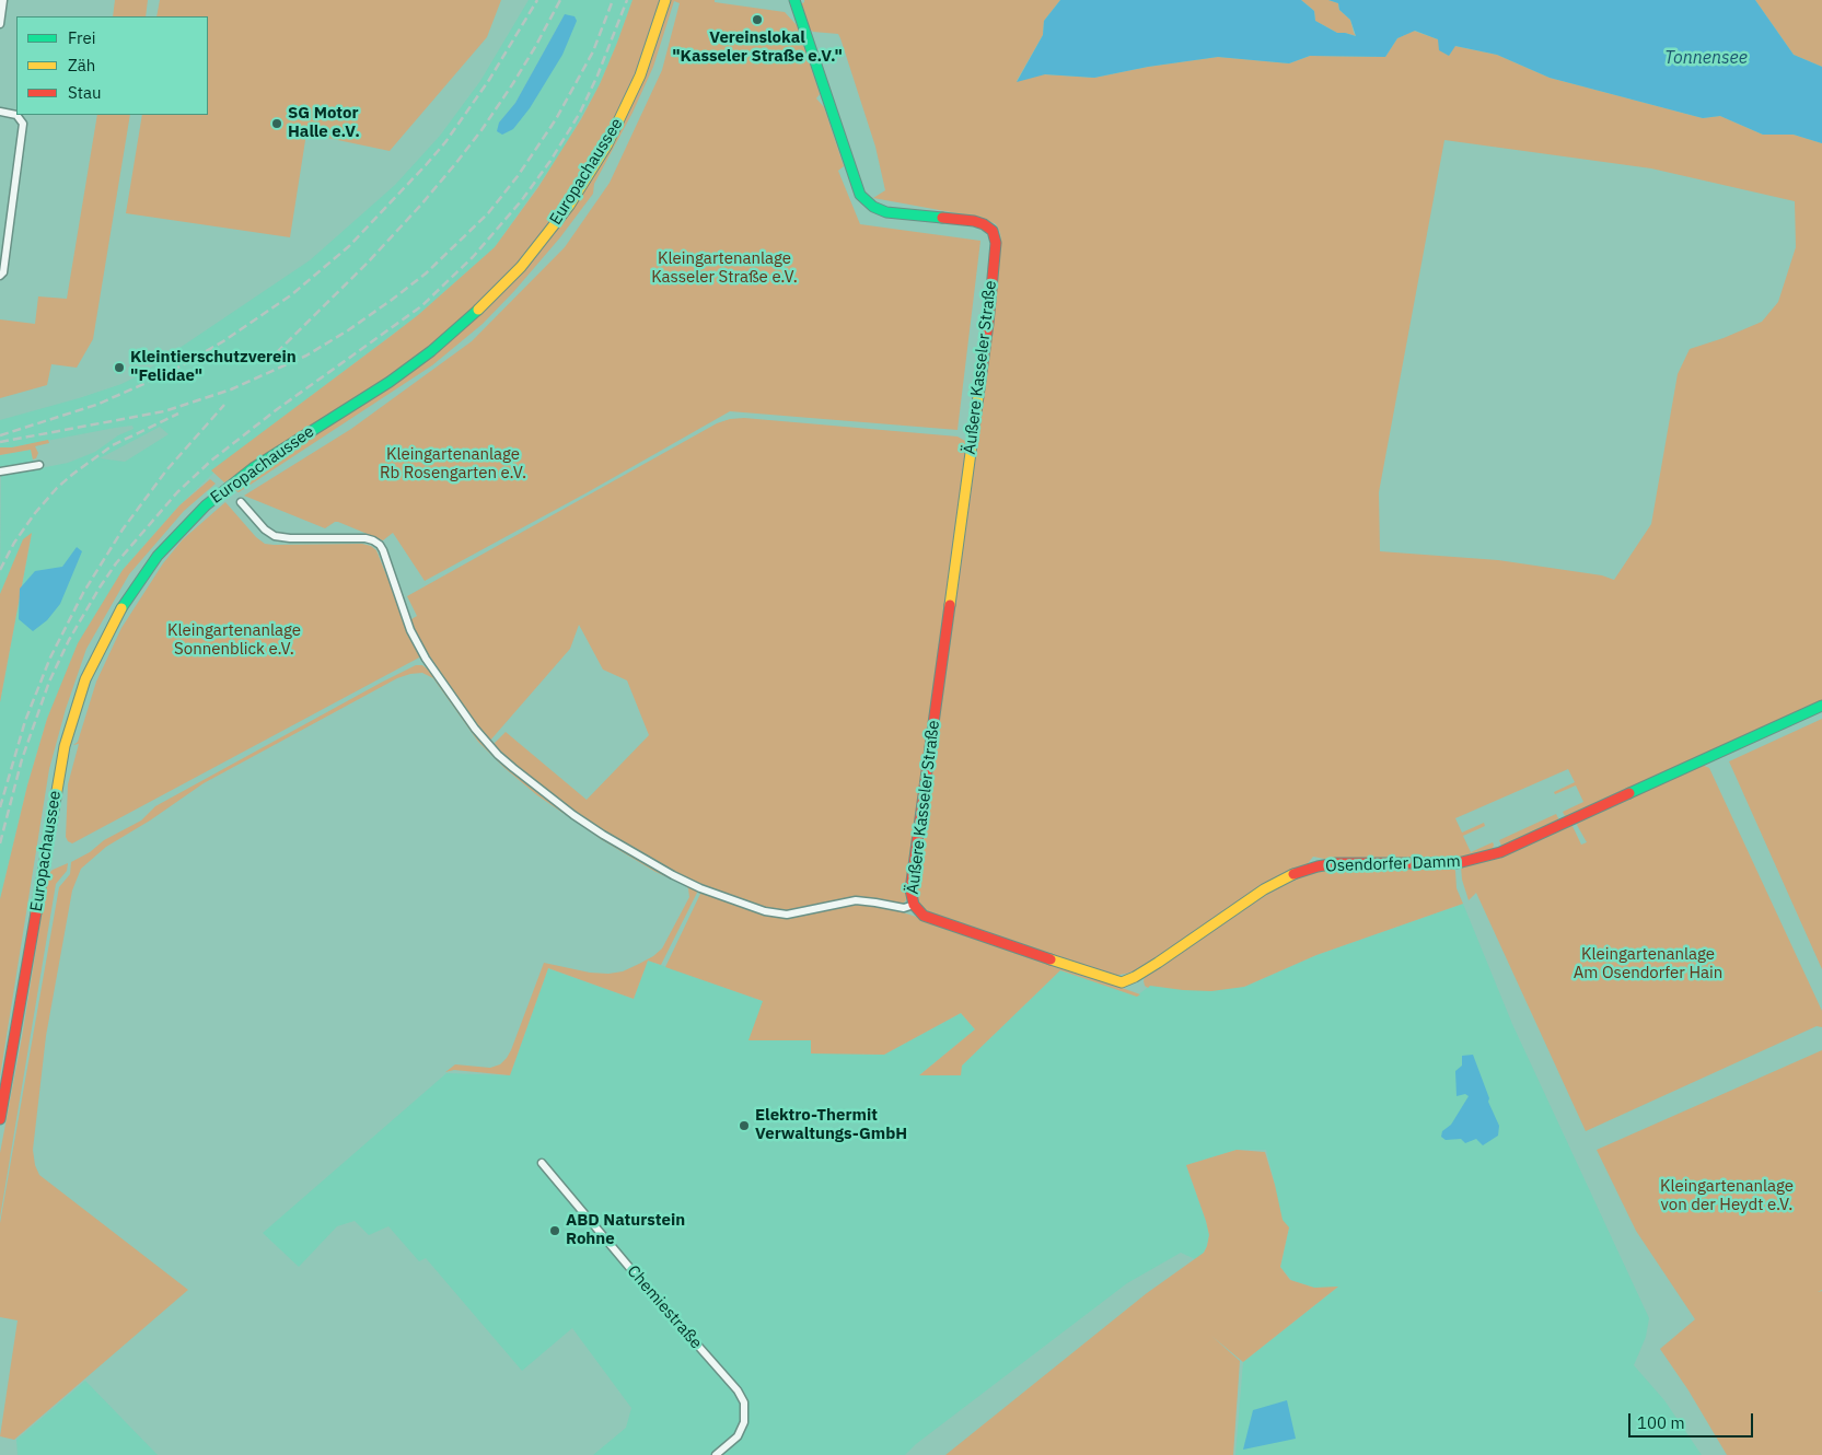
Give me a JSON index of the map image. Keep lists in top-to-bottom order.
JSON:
{
  "streets": {
    "street": [
      "Europachaussee",
      "Äußere Kasseler Straße",
      "Osendorfer Damm",
      "Chemiestraße"
    ]
  },
  "crossings": [
    ["Äußere Kasseler Straße", "Osendorfer Damm"]
  ],
  "water": ["Tonnensee"],
  "parks": [
    "Kleingartenanlage Kasseler Straße e.V.",
    "Kleingartenanlage Rb Rosengarten e.V.",
    "Kleingartenanlage Sonnenblick e.V.",
    "Kleingartenanlage Am Osendorfer Hain",
    "Kleingartenanlage von der Heydt e.V."
  ],
  "places": [
    "Vereinslokal \"Kasseler Straße e.V.\"",
    "SG Motor Halle e.V.",
    "Kleintierschutzverein \"Felidae\"",
    "Elektro-Thermit Verwaltungs-GmbH",
    "ABD Naturstein Rohne"
  ],
  "legend": ["Frei", "Zäh", "Stau"],
  "scale_bar": "100 m"
}
